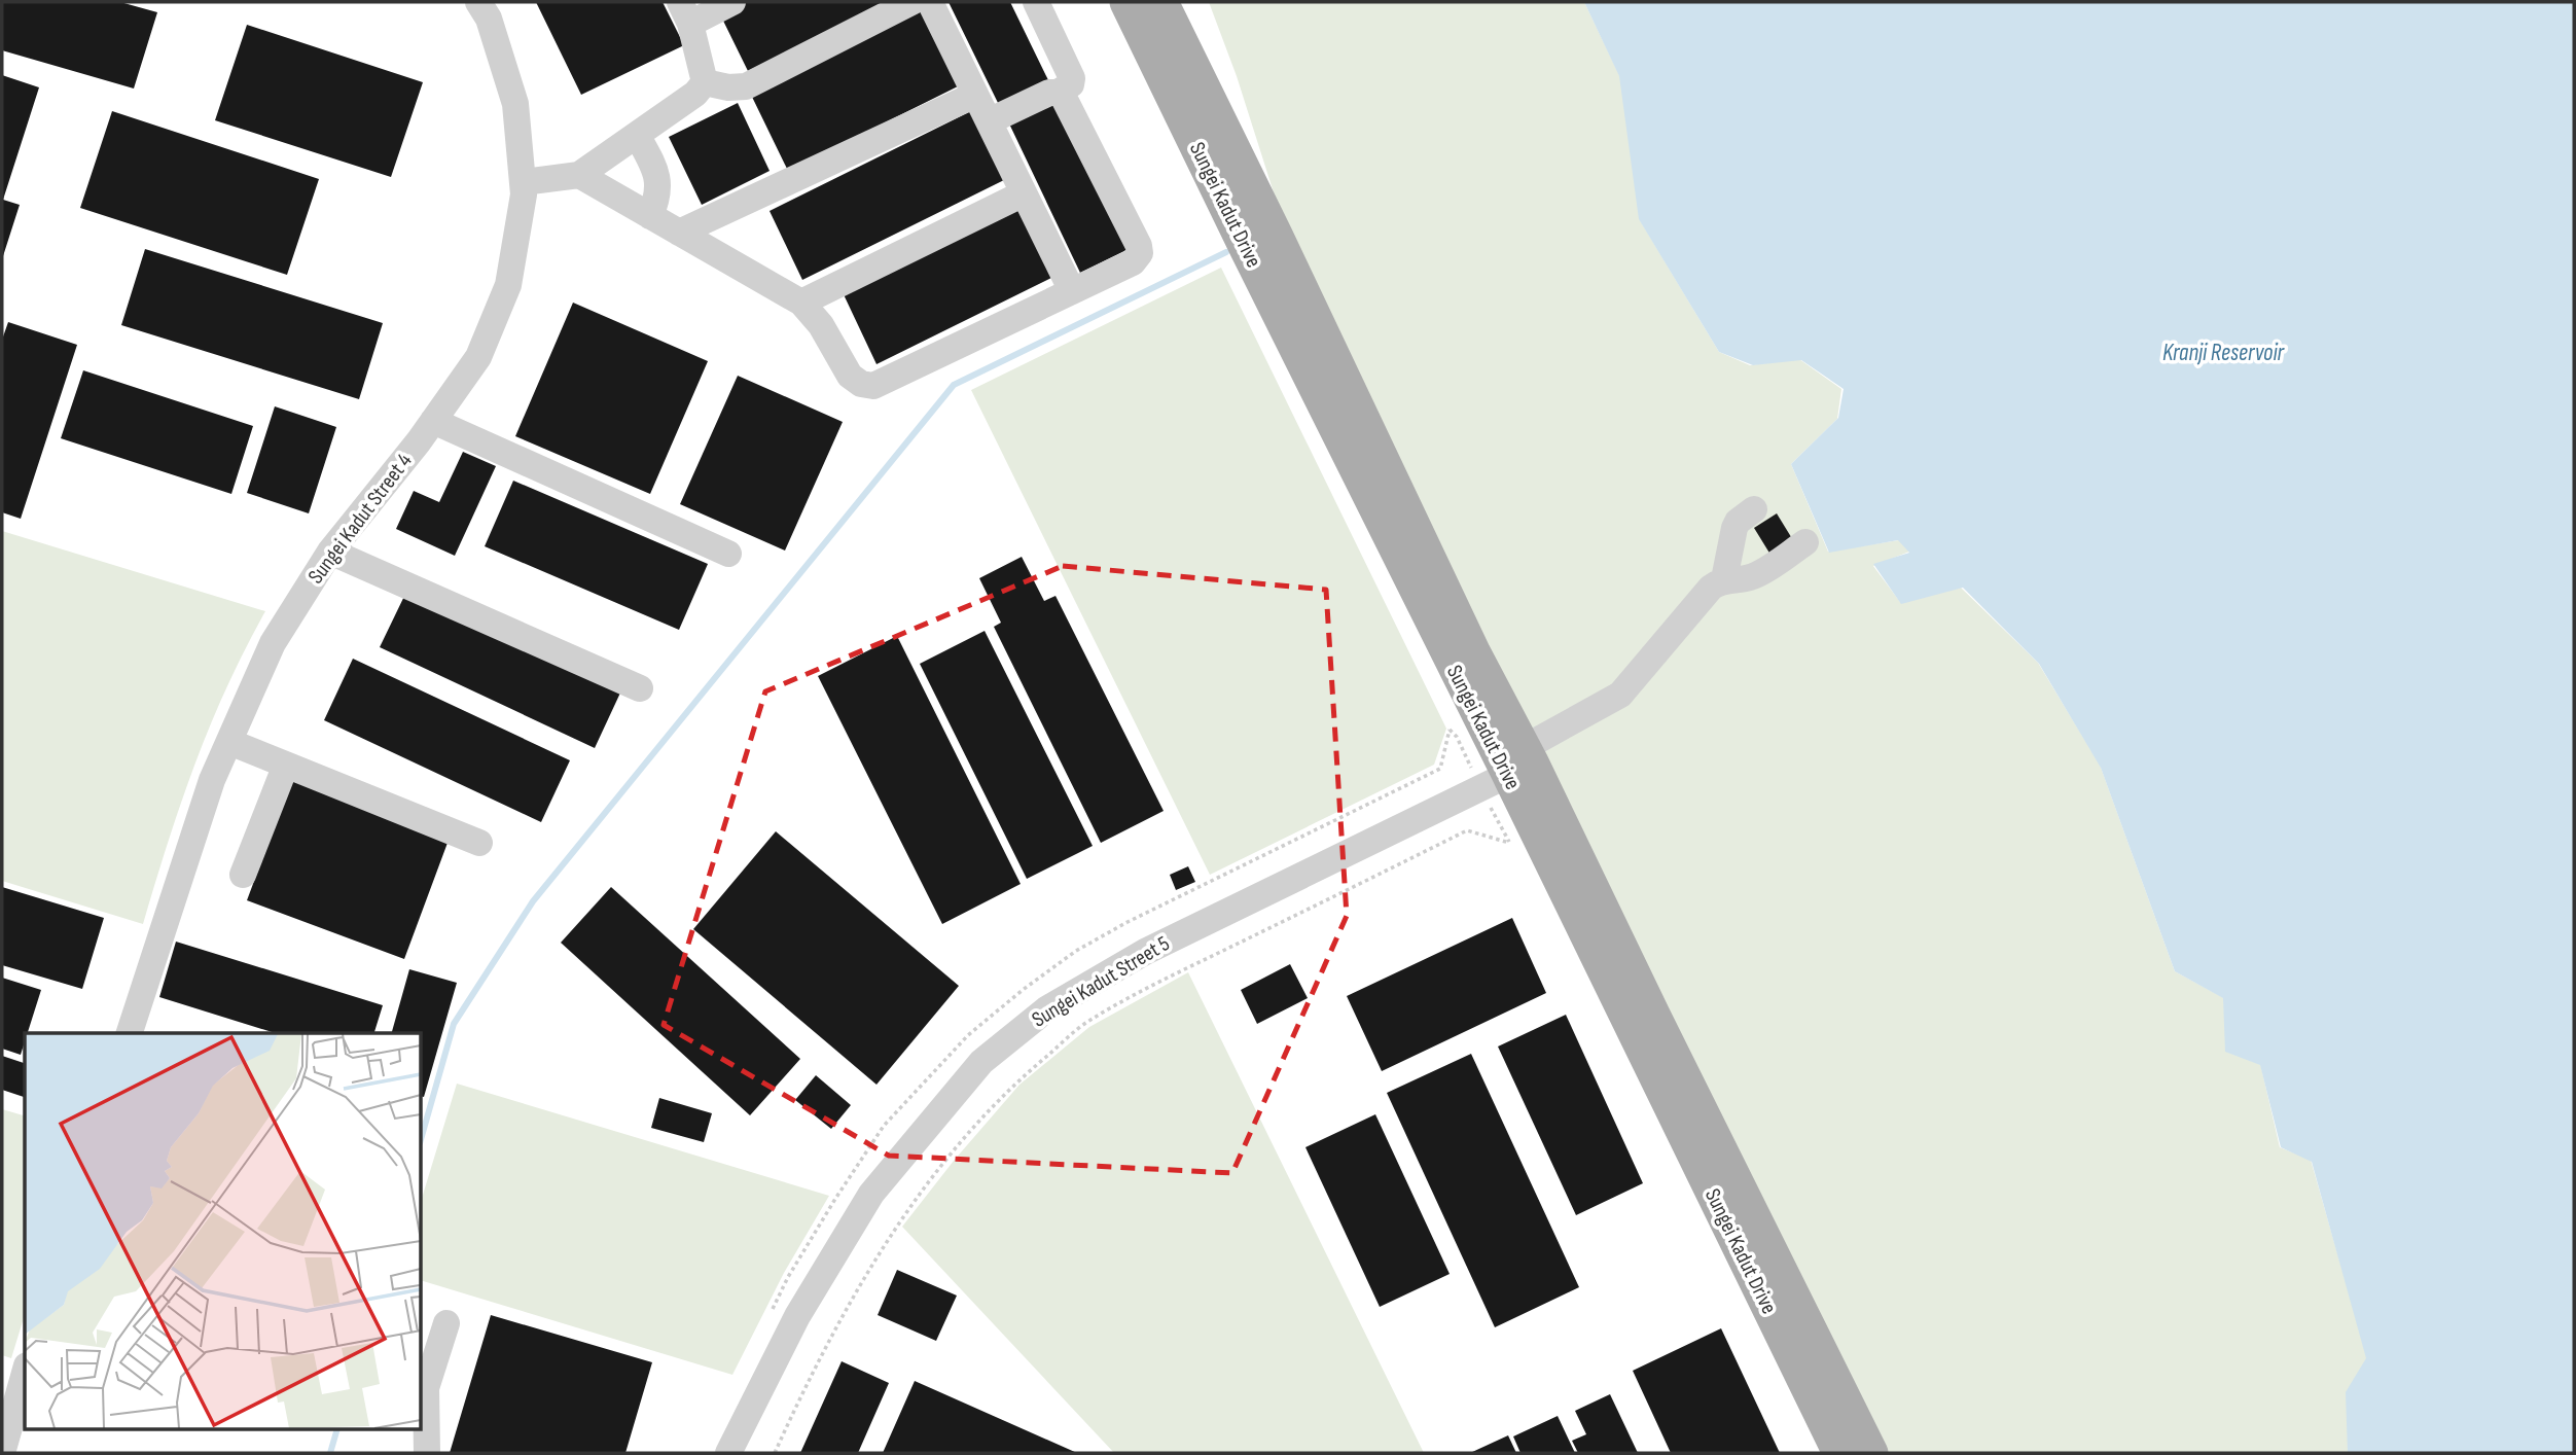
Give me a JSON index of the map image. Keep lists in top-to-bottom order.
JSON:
{
  "streets": {
    "main road": ["Sungei Kadut Drive"],
    "street": ["Sungei Kadut Street 4", "Sungei Kadut Street 5"]
  },
  "crossings": [
    ["Sungei Kadut Drive", "Sungei Kadut Street 5"]
  ],
  "water": ["Kranji Reservoir"]
}
